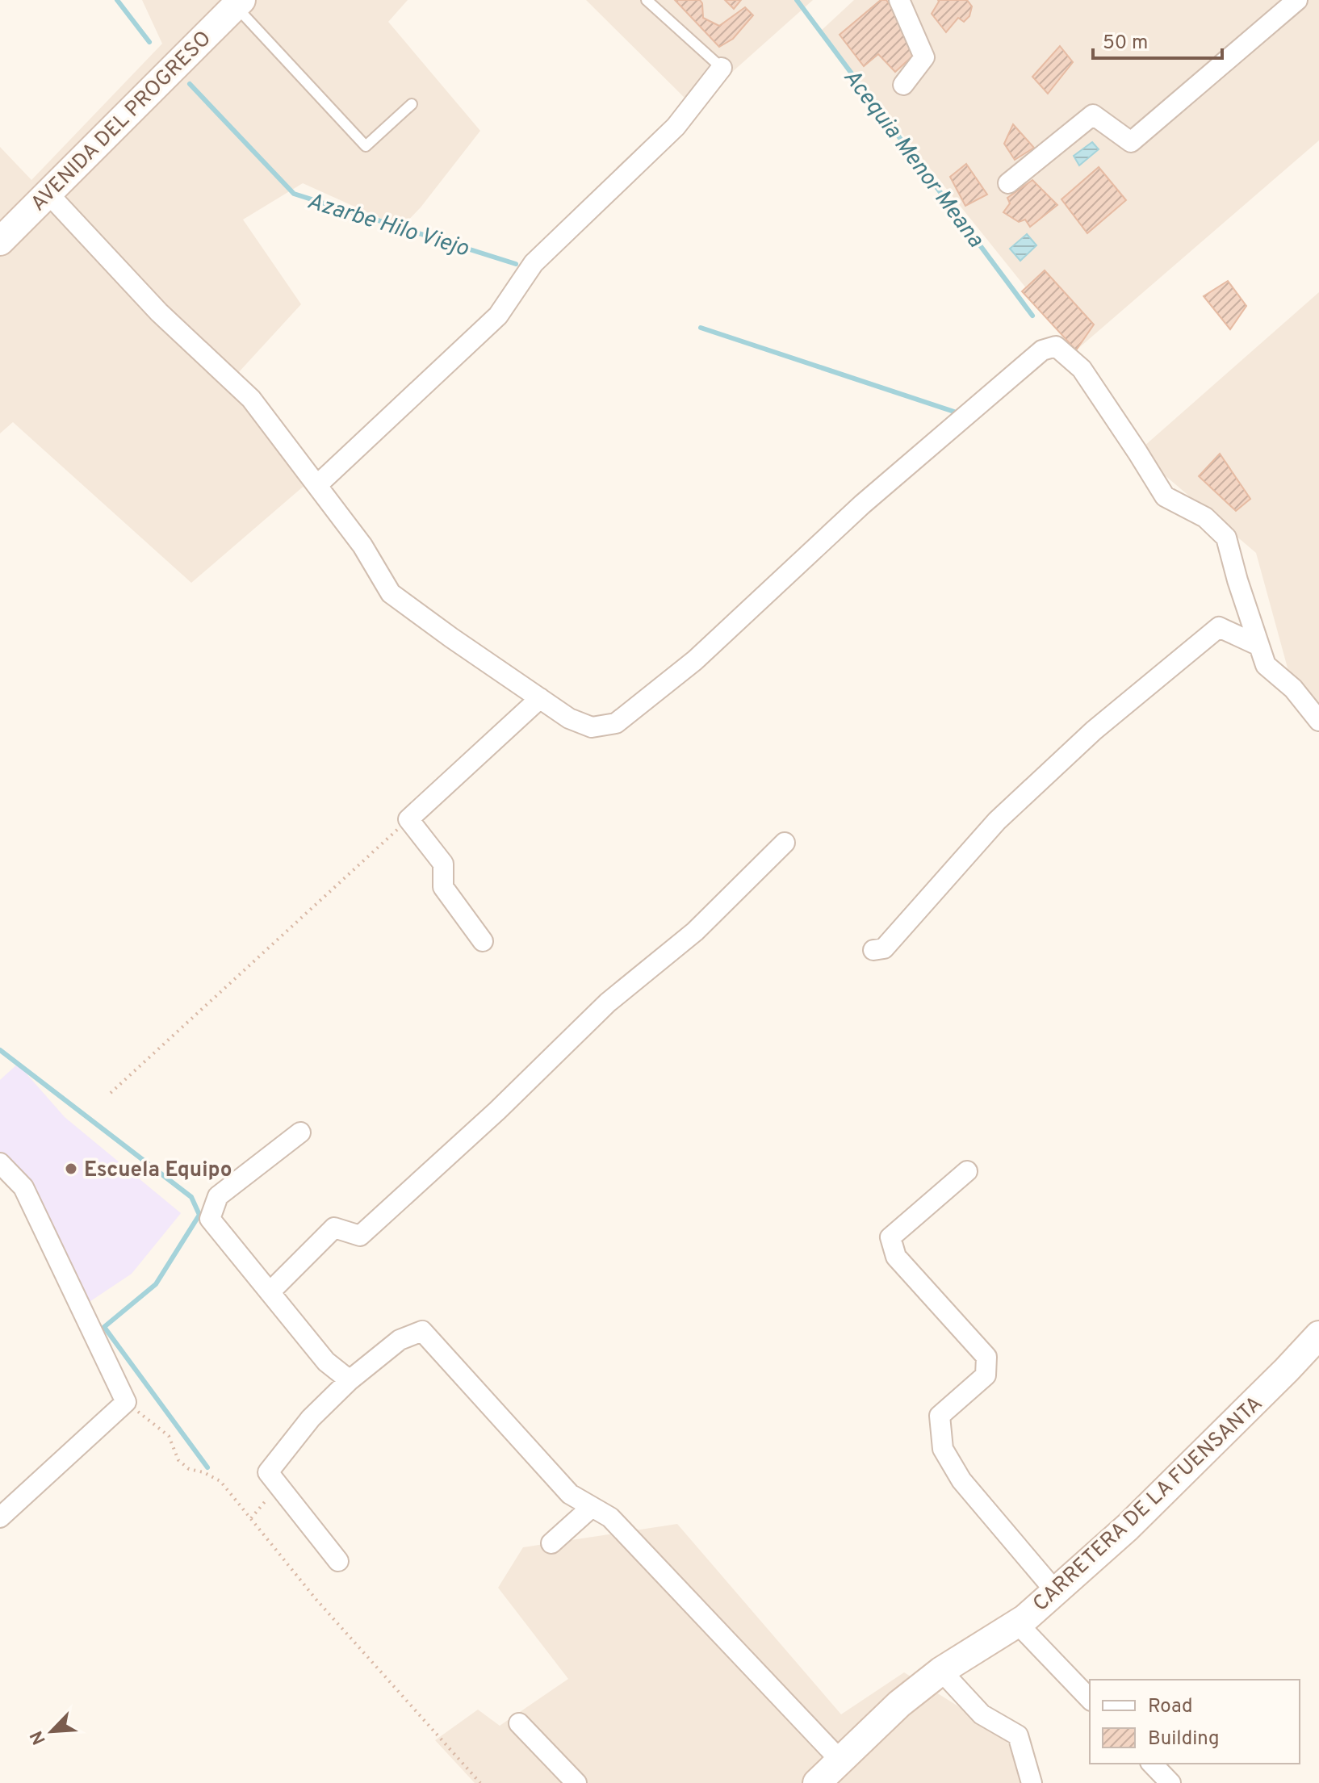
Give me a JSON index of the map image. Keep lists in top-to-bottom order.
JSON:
{
  "streets": {
    "main road": ["AVENIDA DEL PROGRESO", "CARRETERA DE LA FUENSANTA"]
  },
  "water": ["Acequia Menor Meana", "Azarbe Hilo Viejo"],
  "places": ["Escuela Equipo"],
  "legend": ["Road", "Building"],
  "scale_bar": "50 m",
  "north": "bottom left"
}
